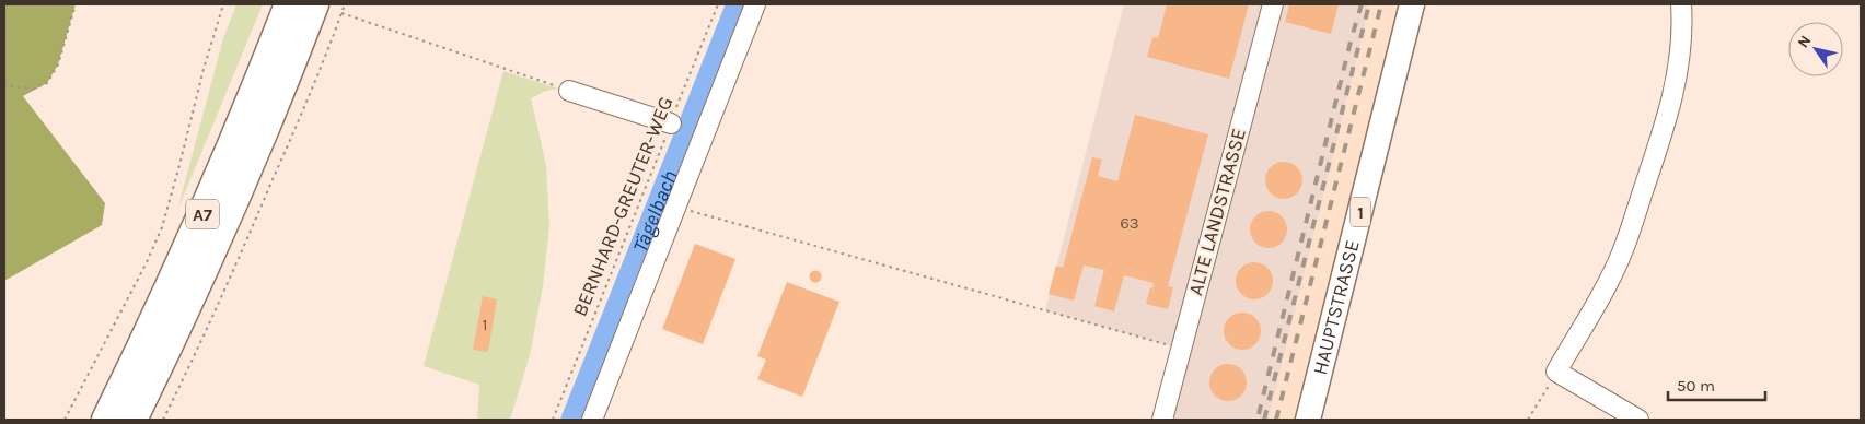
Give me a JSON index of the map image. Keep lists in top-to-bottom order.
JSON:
{
  "streets": {
    "highway": ["A7"],
    "main road": ["1", "HAUPTSTRASSE"],
    "street": ["ALTE LANDSTRASSE"],
    "path": ["BERNHARD-GREUTER-WEG"]
  },
  "water": ["Tägelbach"],
  "house_numbers": ["63", "1"],
  "scale_bar": "50 m",
  "north": "top left"
}
